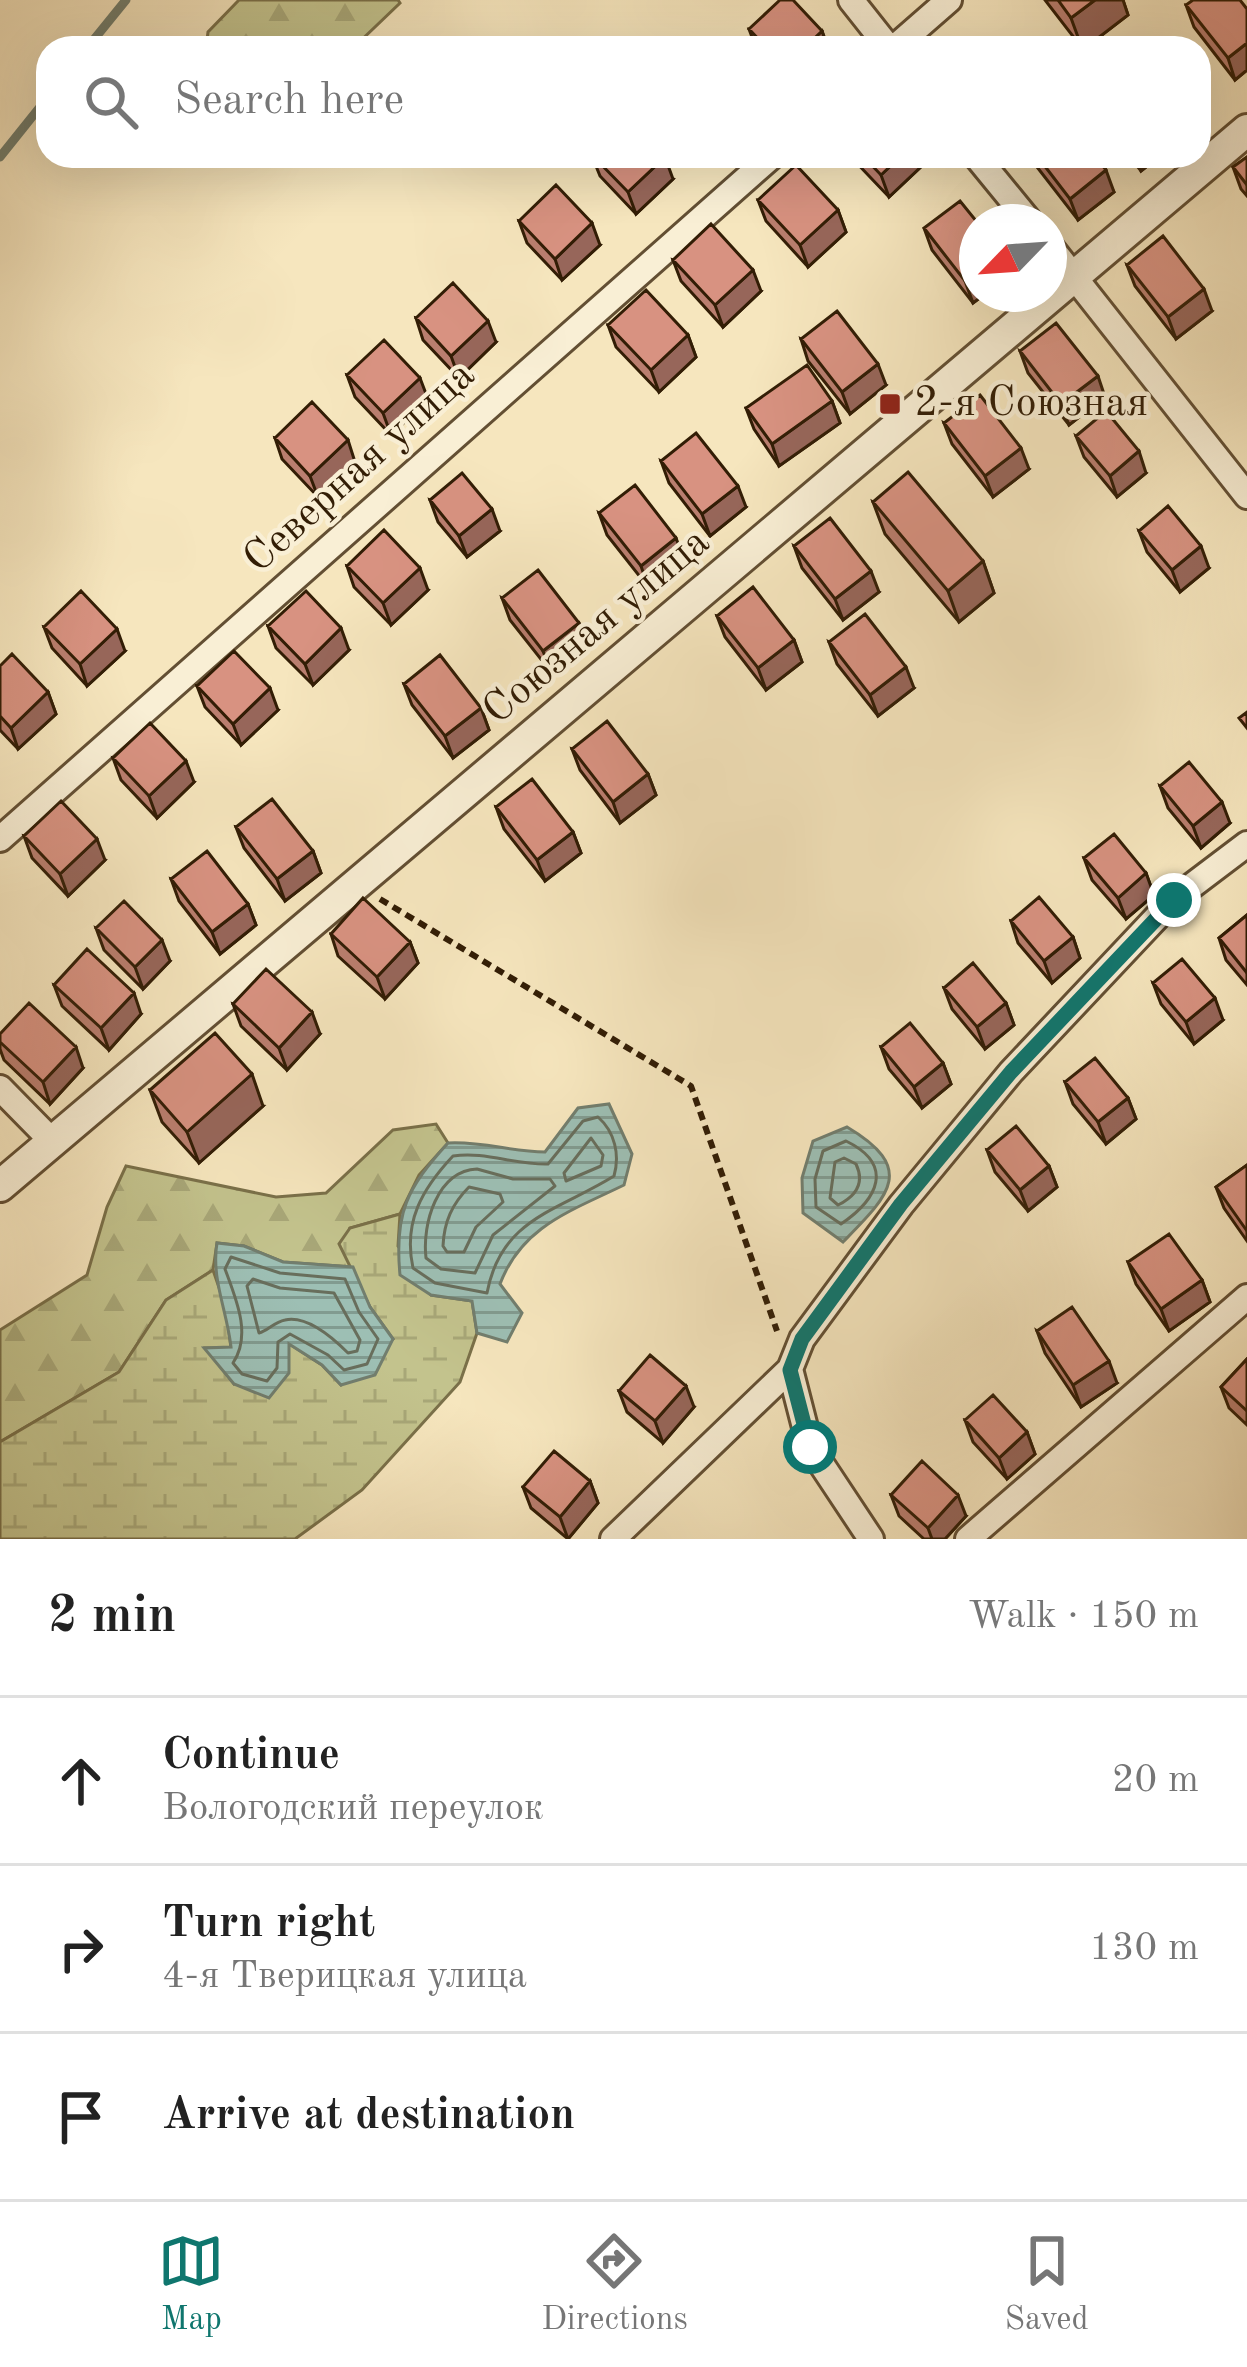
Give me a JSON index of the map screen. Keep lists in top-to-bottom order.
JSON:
{
  "streets": {
    "street": ["Северная улица", "Союзная улица"]
  },
  "places": {
    "transit": ["2-я Союзная"]
  },
  "north": "bottom left",
  "page": {
    "search": "Search here",
    "heading": ["2 min", "Walk · 150 m"],
    "list": [
      ["Continue", "Вологодский переулок", "20 m"],
      ["Turn right", "4-я Тверицкая улица", "130 m"],
      "Arrive at destination"
    ],
    "nav": ["Map", "Directions", "Saved"]
  }
}
